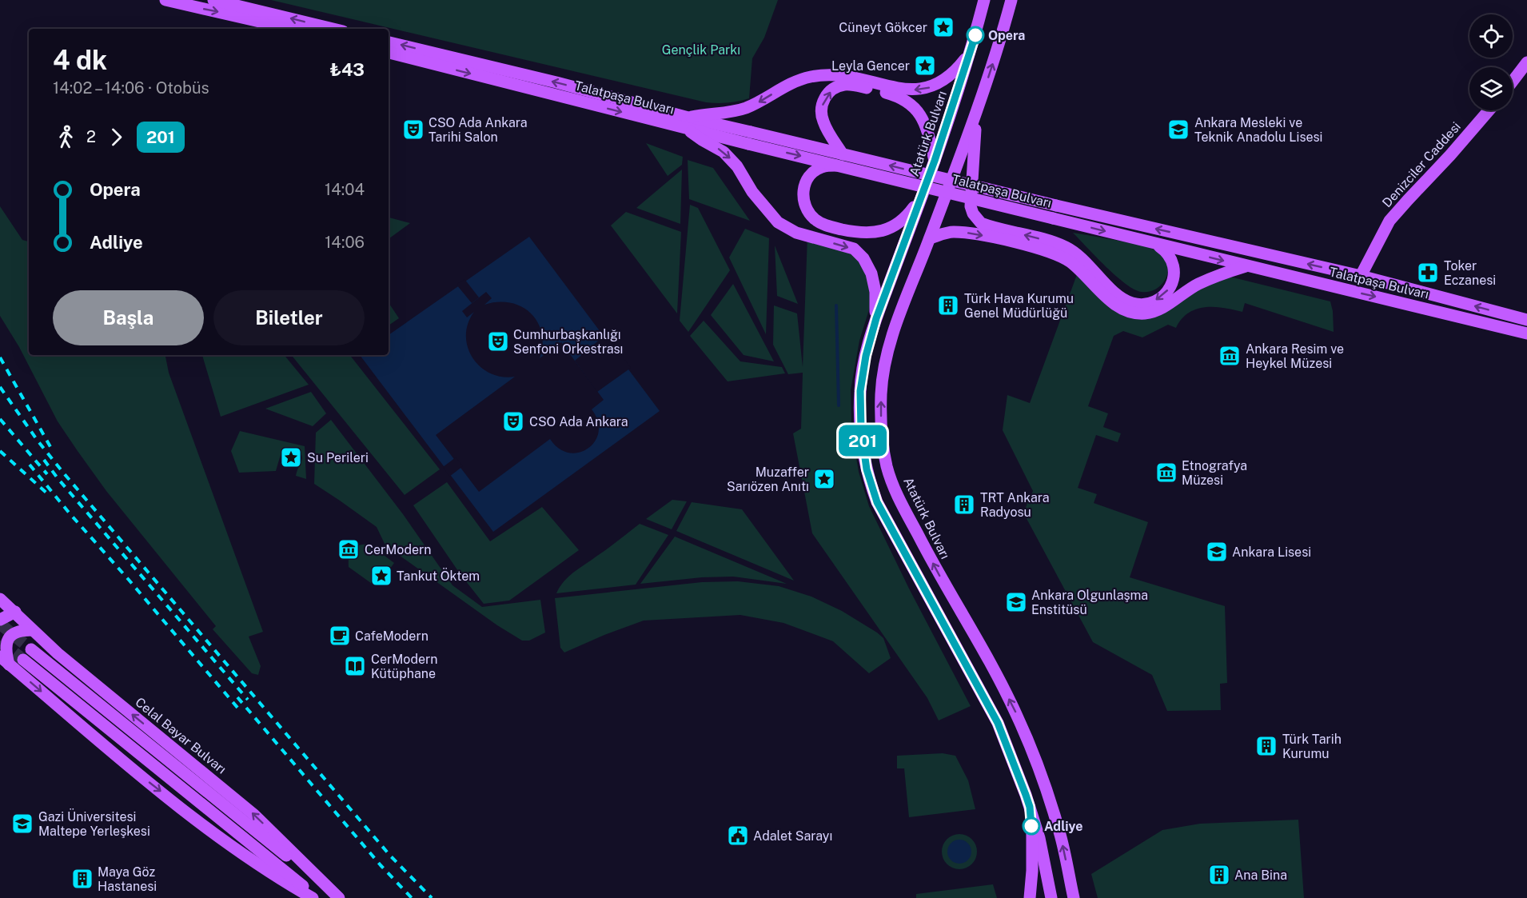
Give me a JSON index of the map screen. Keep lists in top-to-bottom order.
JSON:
{
  "streets": {
    "main road": [
      "Talatpaşa Bulvarı",
      "Atatürk Bulvarı",
      "Denizciler Caddesi",
      "Celal Bayar Bulvarı"
    ]
  },
  "crossings": [
    ["Talatpaşa Bulvarı", "Denizciler Caddesi"]
  ],
  "parks": ["Gençlik Parkı"],
  "places": {
    "place": [
      "Cüneyt Gökcer",
      "Leyla Gencer",
      "Su Perileri",
      "Muzaffer Sarıözen Anıtı",
      "Tankut Öktem"
    ],
    "other": ["Opera", "Adliye"],
    "theatre": ["CSO Ada Ankara Tarihi Salon", "Cumhurbaşkanlığı Senfoni Orkestrası", "CSO Ada Ankara"],
    "school or university": [
      "Ankara Mesleki ve Teknik Anadolu Lisesi",
      "Ankara Lisesi",
      "Ankara Olgunlaşma Enstitüsü",
      "Gazi Üniversitesi Maltepe Yerleşkesi"
    ],
    "pharmacy": ["Toker Eczanesi"],
    "building": [
      "Türk Hava Kurumu Genel Müdürlüğü",
      "TRT Ankara Radyosu",
      "Türk Tarih Kurumu",
      "Ana Bina",
      "Maya Göz Hastanesi"
    ],
    "museum": ["Ankara Resim ve Heykel Müzesi", "Etnografya Müzesi", "CerModern"],
    "cafe": ["CafeModern"],
    "library": ["CerModern Kütüphane"],
    "public building": ["Adalet Sarayı"]
  },
  "lines": ["bus line 201"],
  "page": {
    "on_map": "201",
    "heading": ["4 dk", "14:02 – 14:06 · Otobüs", "₺43"],
    "legs": ["2", "201"],
    "list": [
      {
        "name": "Opera",
        "value": "14:04"
      },
      {
        "name": "Adliye",
        "value": "14:06"
      }
    ],
    "buttons": ["Başla", "Biletler"]
  }
}
